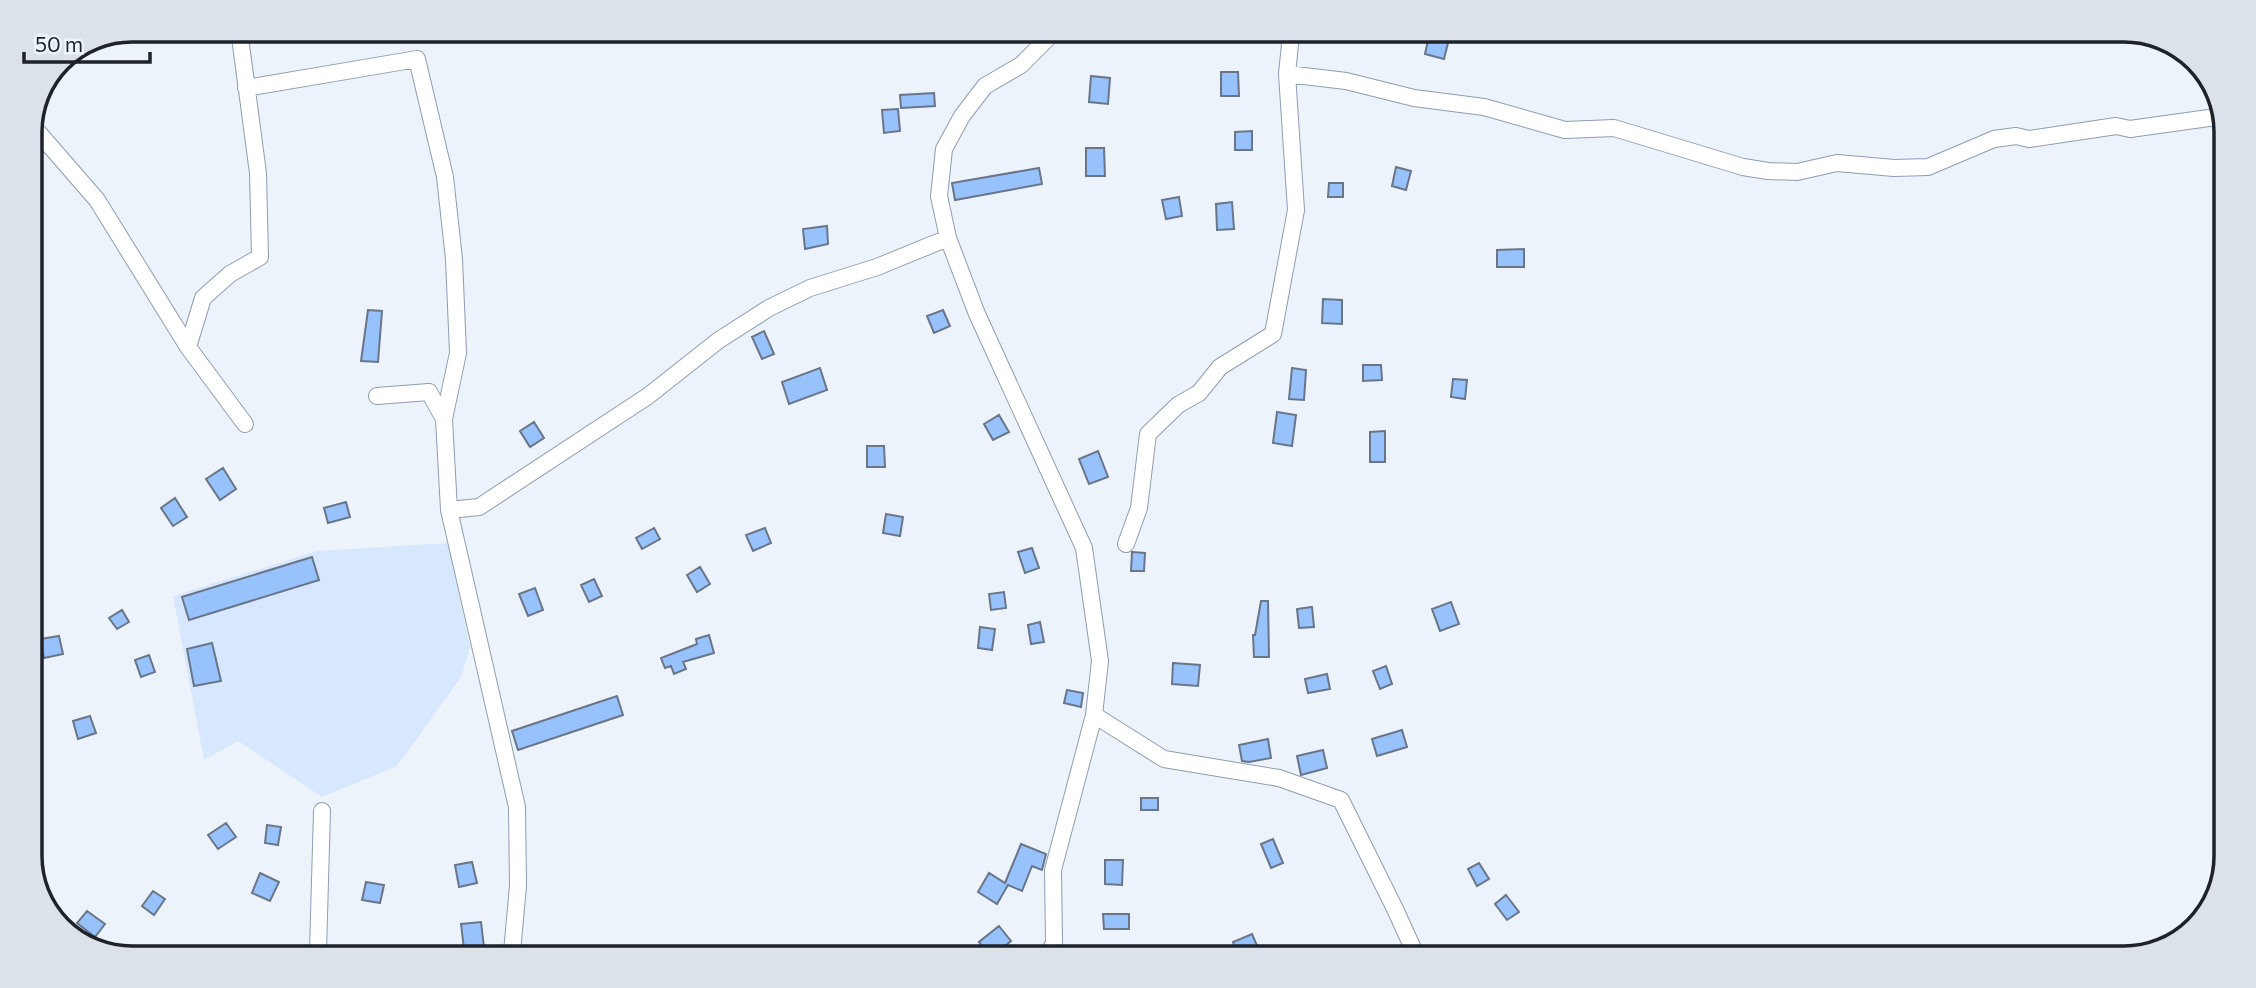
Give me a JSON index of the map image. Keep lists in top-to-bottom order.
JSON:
{
  "scale_bar": "50 m"
}
